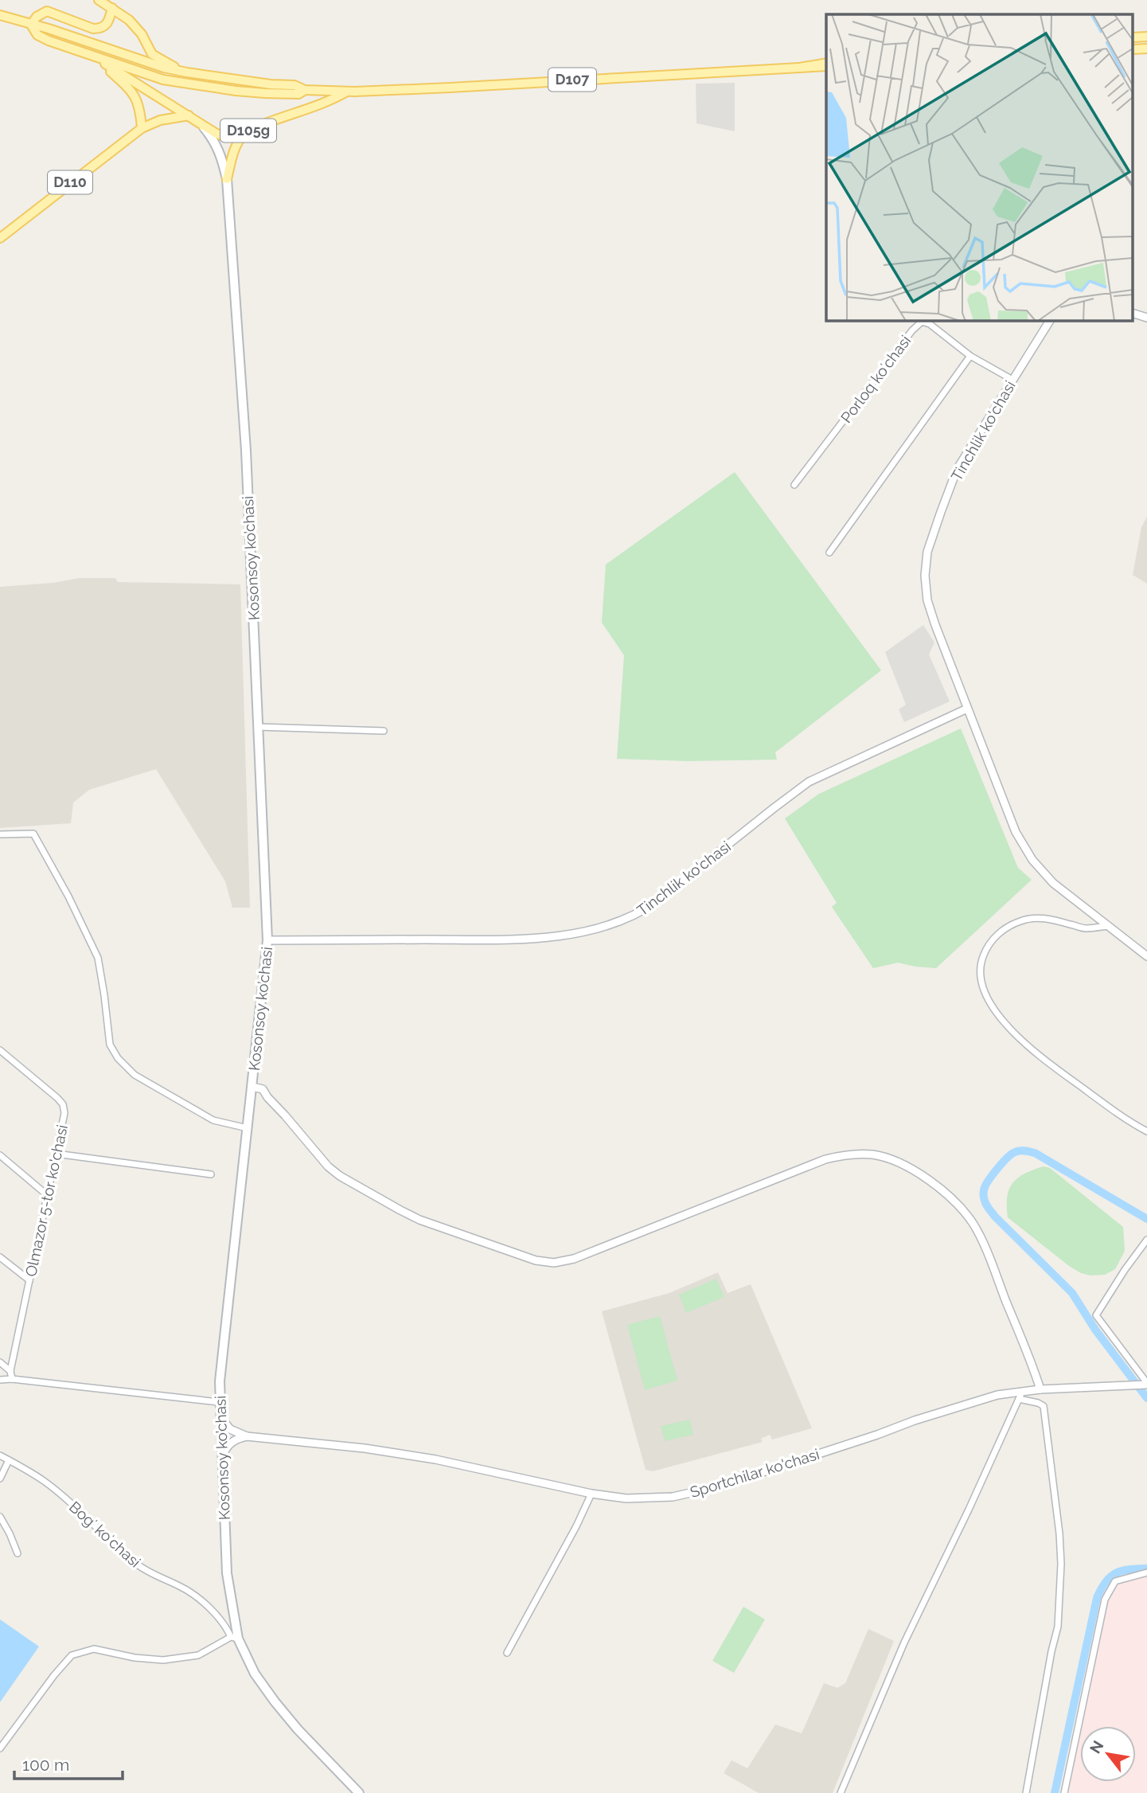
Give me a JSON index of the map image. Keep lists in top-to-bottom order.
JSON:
{
  "streets": {
    "main road": [
      "D107",
      "D105g",
      "D110",
      "Kosonsoy ko’chasi"
    ],
    "street": [
      "Porloq koʻchasi",
      "Tinchlik ko'chasi",
      "Olmazor 5-tor ko'chasi",
      "Sportchilar ko'chasi",
      "Bogʻ koʻchasi"
    ]
  },
  "crossings": [
    ["D107", "D105g"],
    ["D105g", "Kosonsoy ko’chasi"],
    ["Porloq koʻchasi", "Tinchlik ko'chasi"],
    ["Tinchlik ko'chasi", "Kosonsoy ko’chasi"],
    ["Kosonsoy ko’chasi", "Bogʻ koʻchasi"]
  ],
  "scale_bar": "100 m",
  "north": "top left"
}
